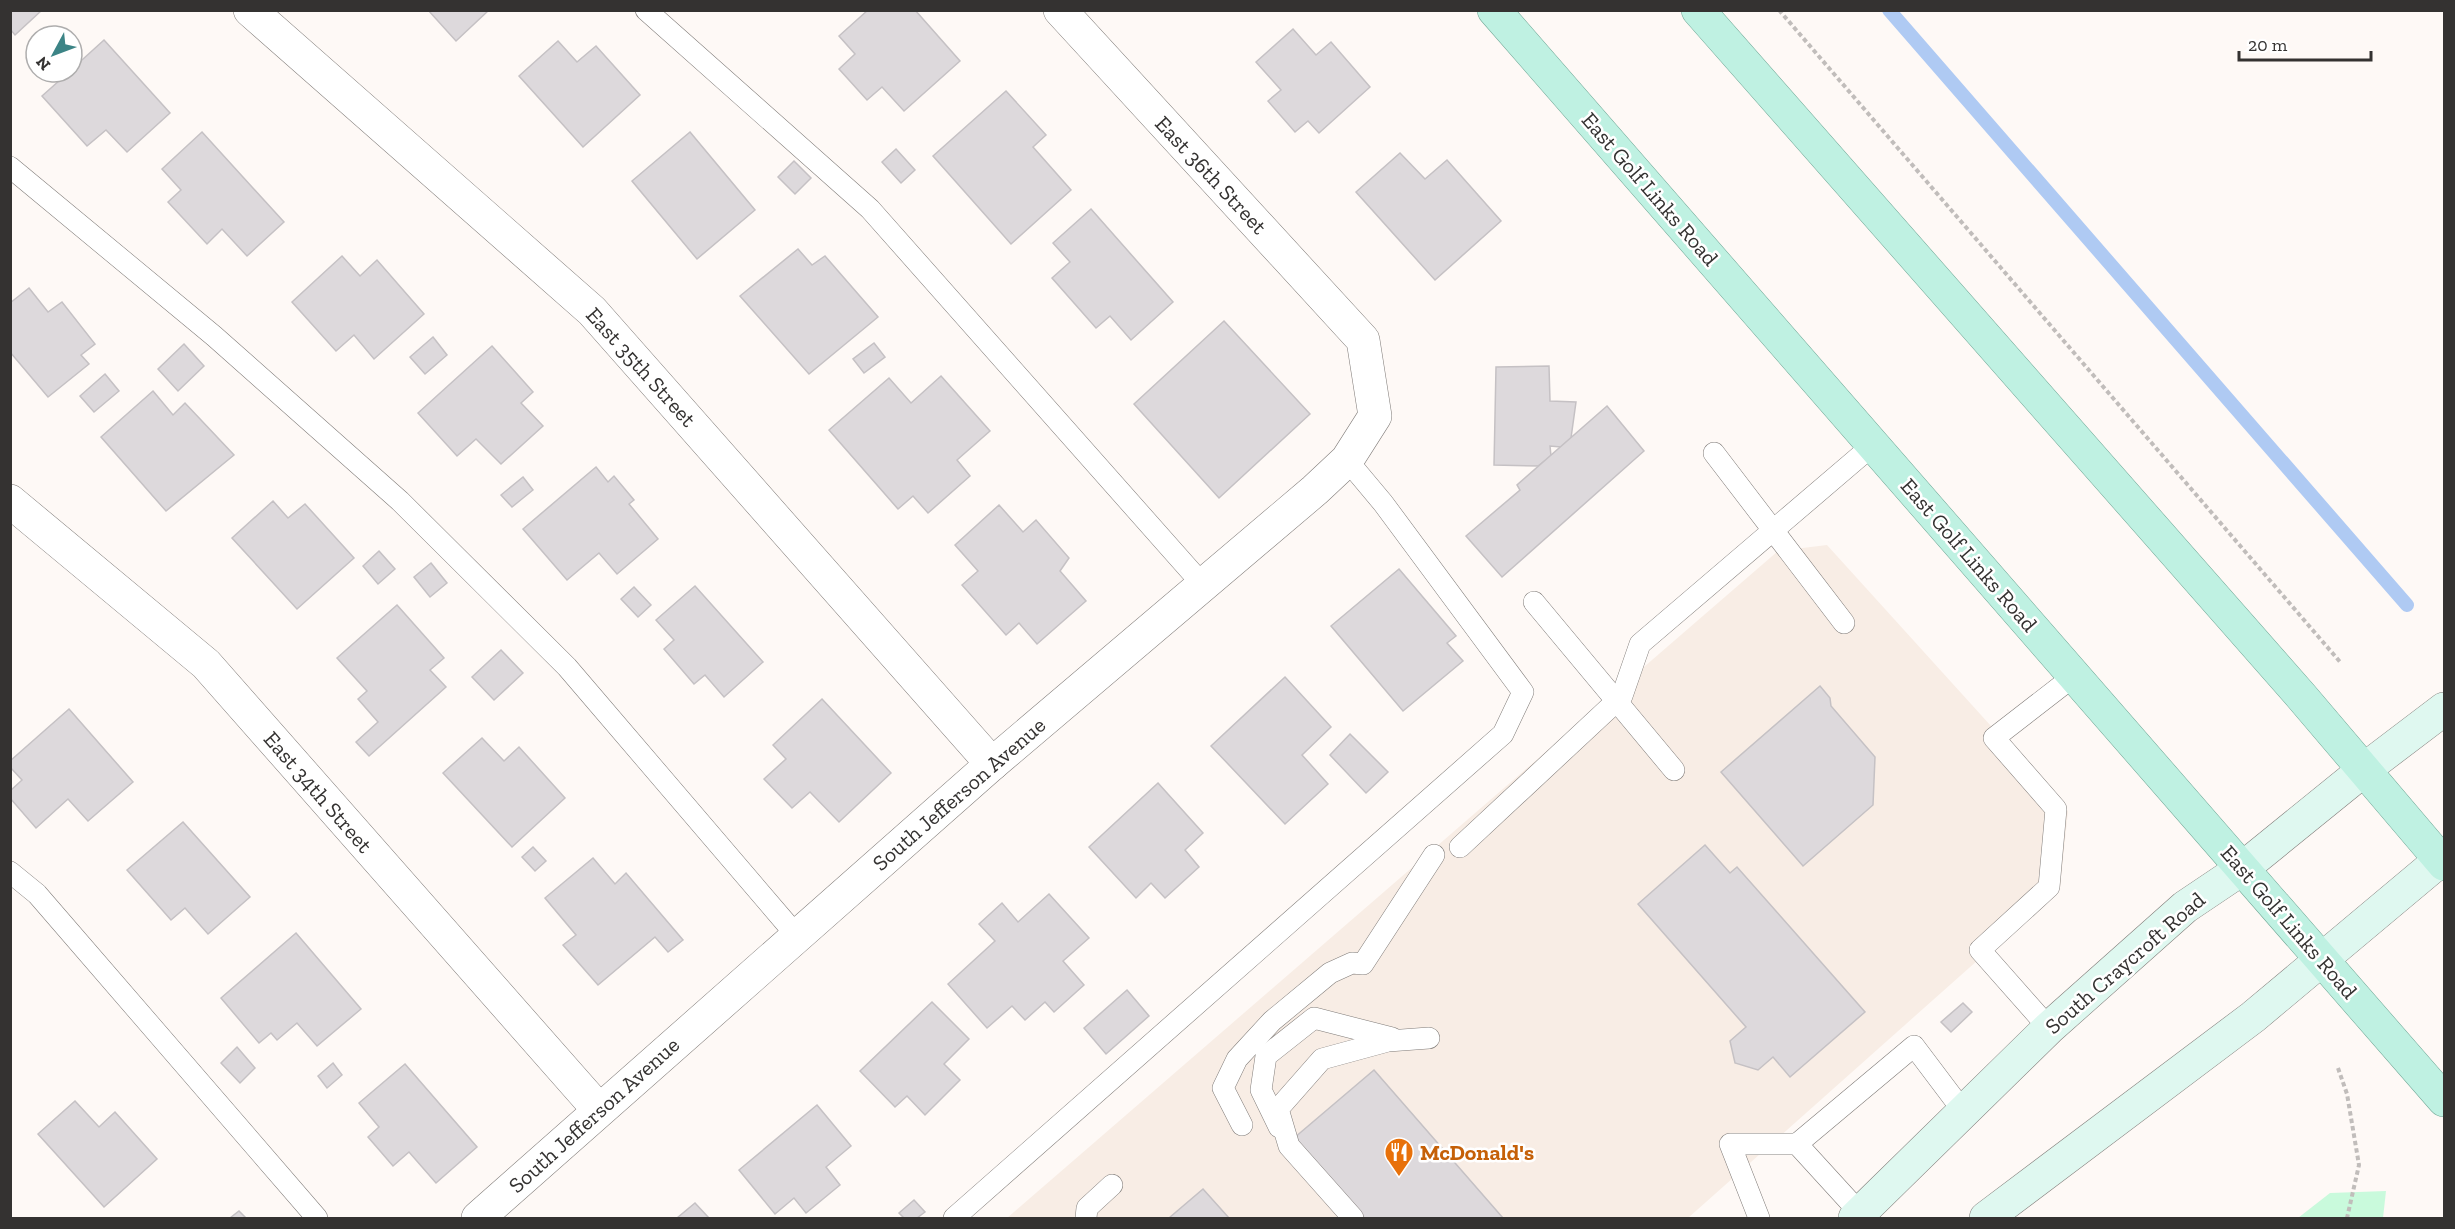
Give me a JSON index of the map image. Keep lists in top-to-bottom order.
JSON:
{
  "streets": {
    "main road": ["East Golf Links Road", "South Craycroft Road"],
    "street": [
      "East 36th Street",
      "East 35th Street",
      "East 34th Street",
      "South Jefferson Avenue"
    ]
  },
  "crossings": [
    ["East 36th Street", "South Jefferson Avenue"],
    ["East Golf Links Road", "South Craycroft Road"],
    ["East 35th Street", "South Jefferson Avenue"],
    ["East 34th Street", "South Jefferson Avenue"]
  ],
  "places": {
    "restaurant": ["McDonald's"]
  },
  "scale_bar": "20 m",
  "north": "bottom left"
}
